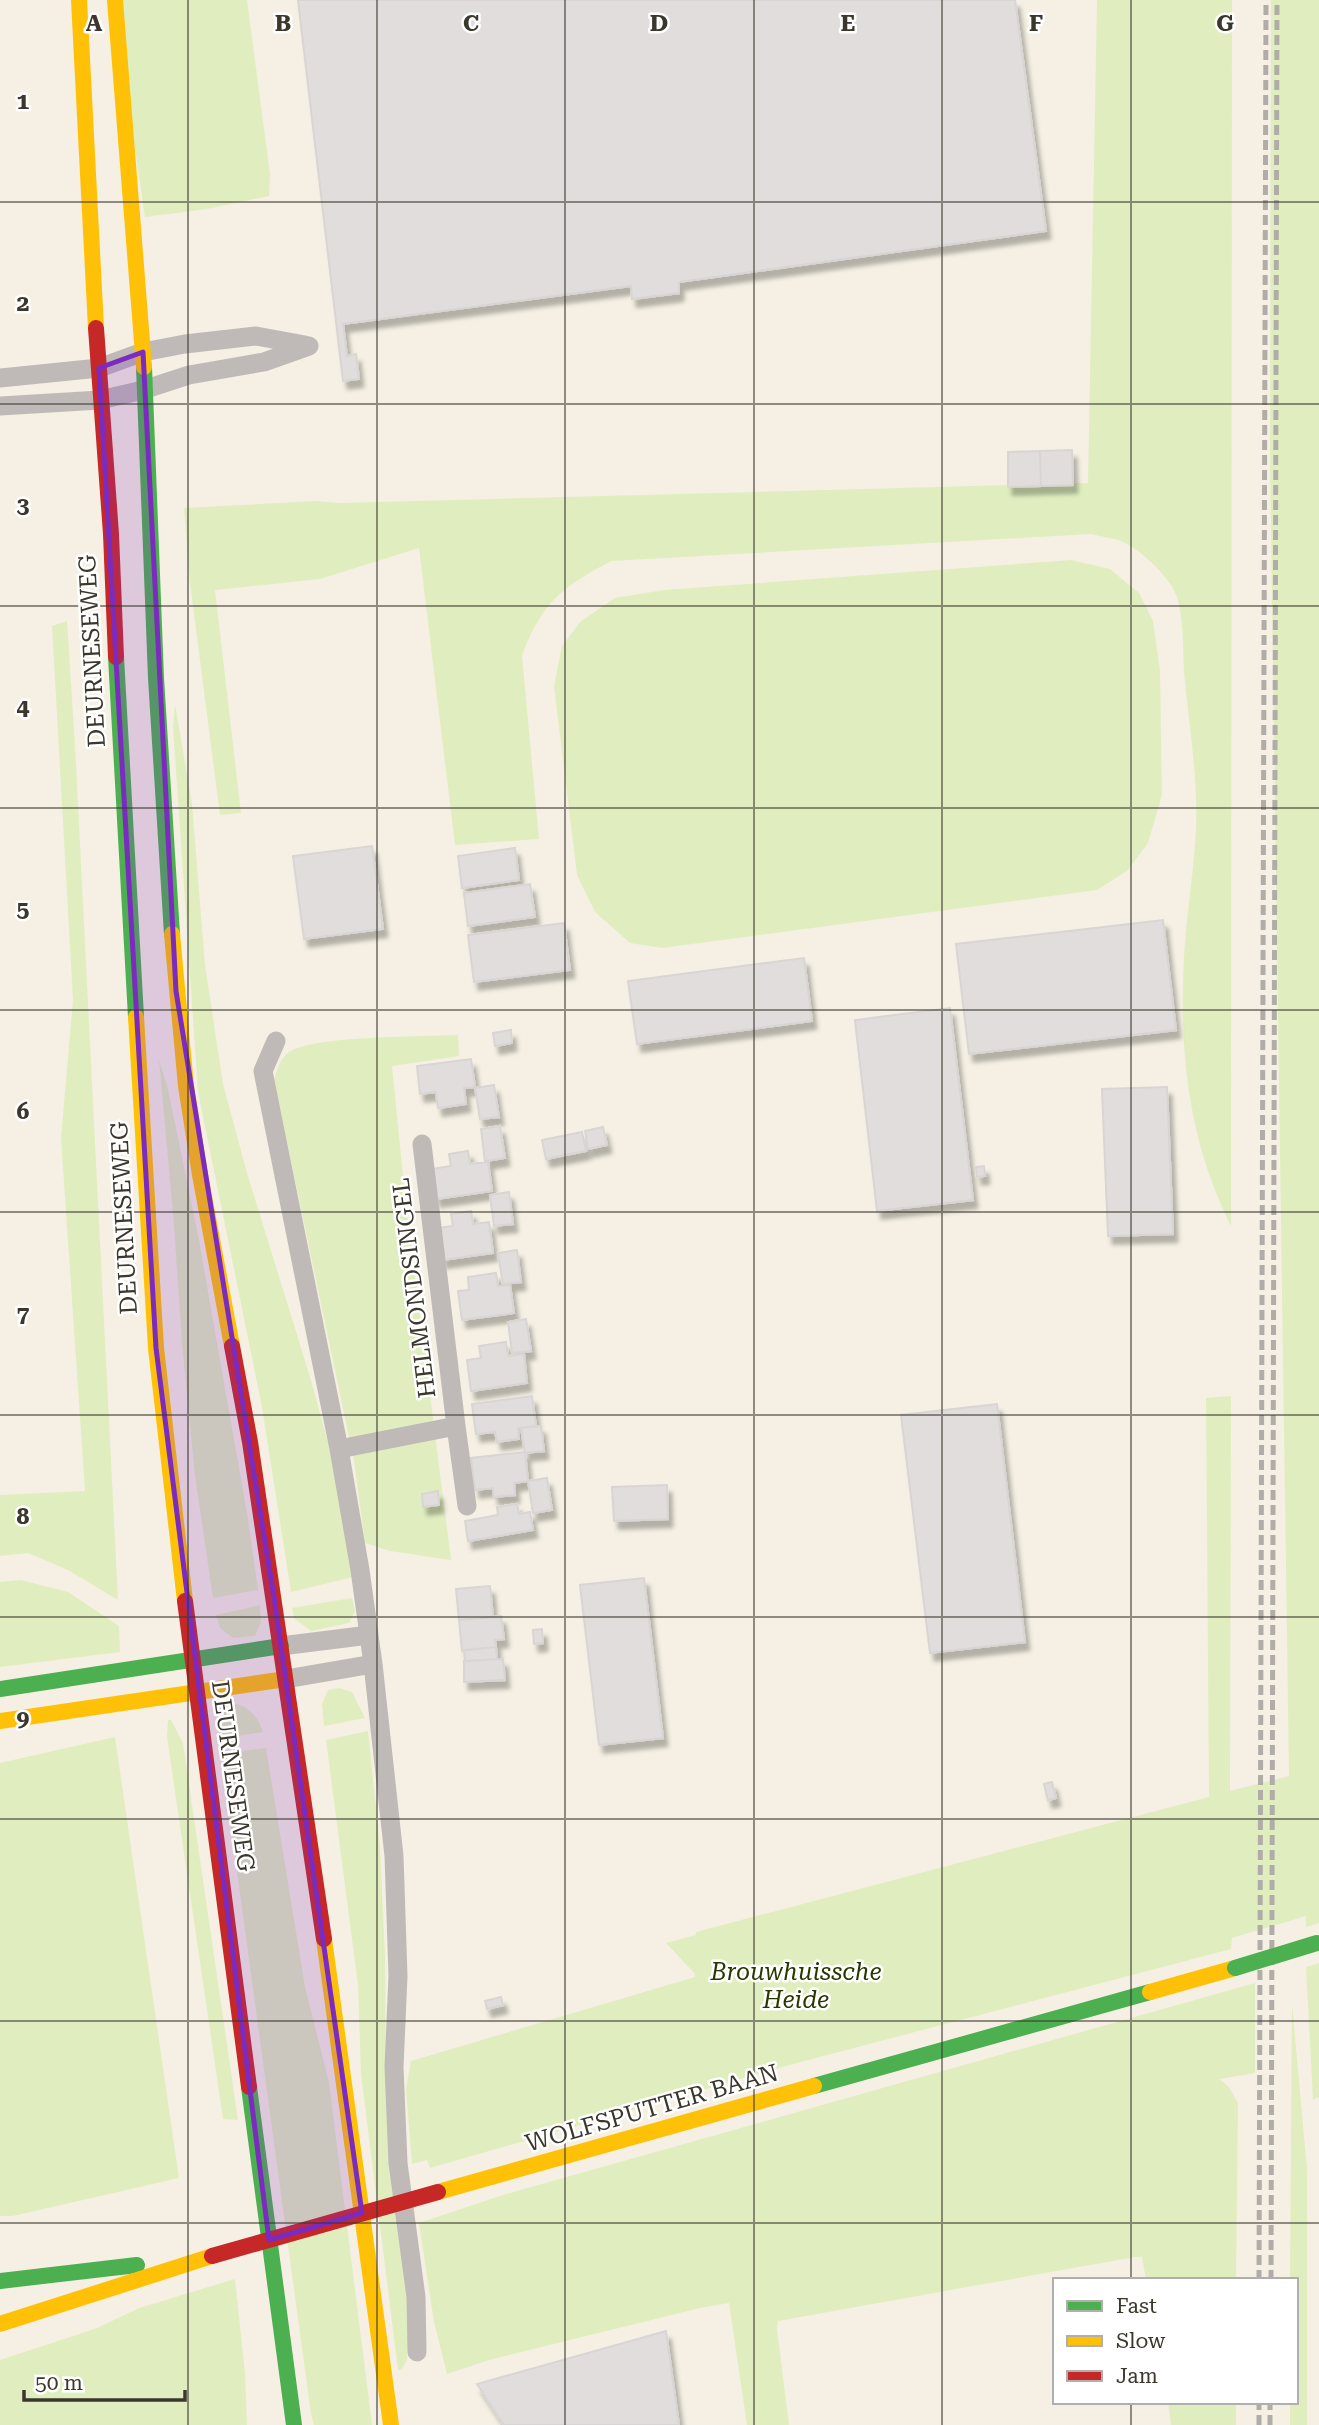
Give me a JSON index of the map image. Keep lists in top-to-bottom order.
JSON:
{
  "streets": {
    "main road": ["DEURNESEWEG", "WOLFSPUTTER BAAN"],
    "street": ["HELMONDSINGEL"]
  },
  "parks": ["Brouwhuissche Heide"],
  "legend": ["Fast", "Slow", "Jam"],
  "scale_bar": "50 m",
  "grid": {
    "columns": [
      "A",
      "B",
      "C",
      "D",
      "E",
      "F",
      "G"
    ],
    "rows": [
      "1",
      "2",
      "3",
      "4",
      "5",
      "6",
      "7",
      "8",
      "9"
    ]
  }
}
